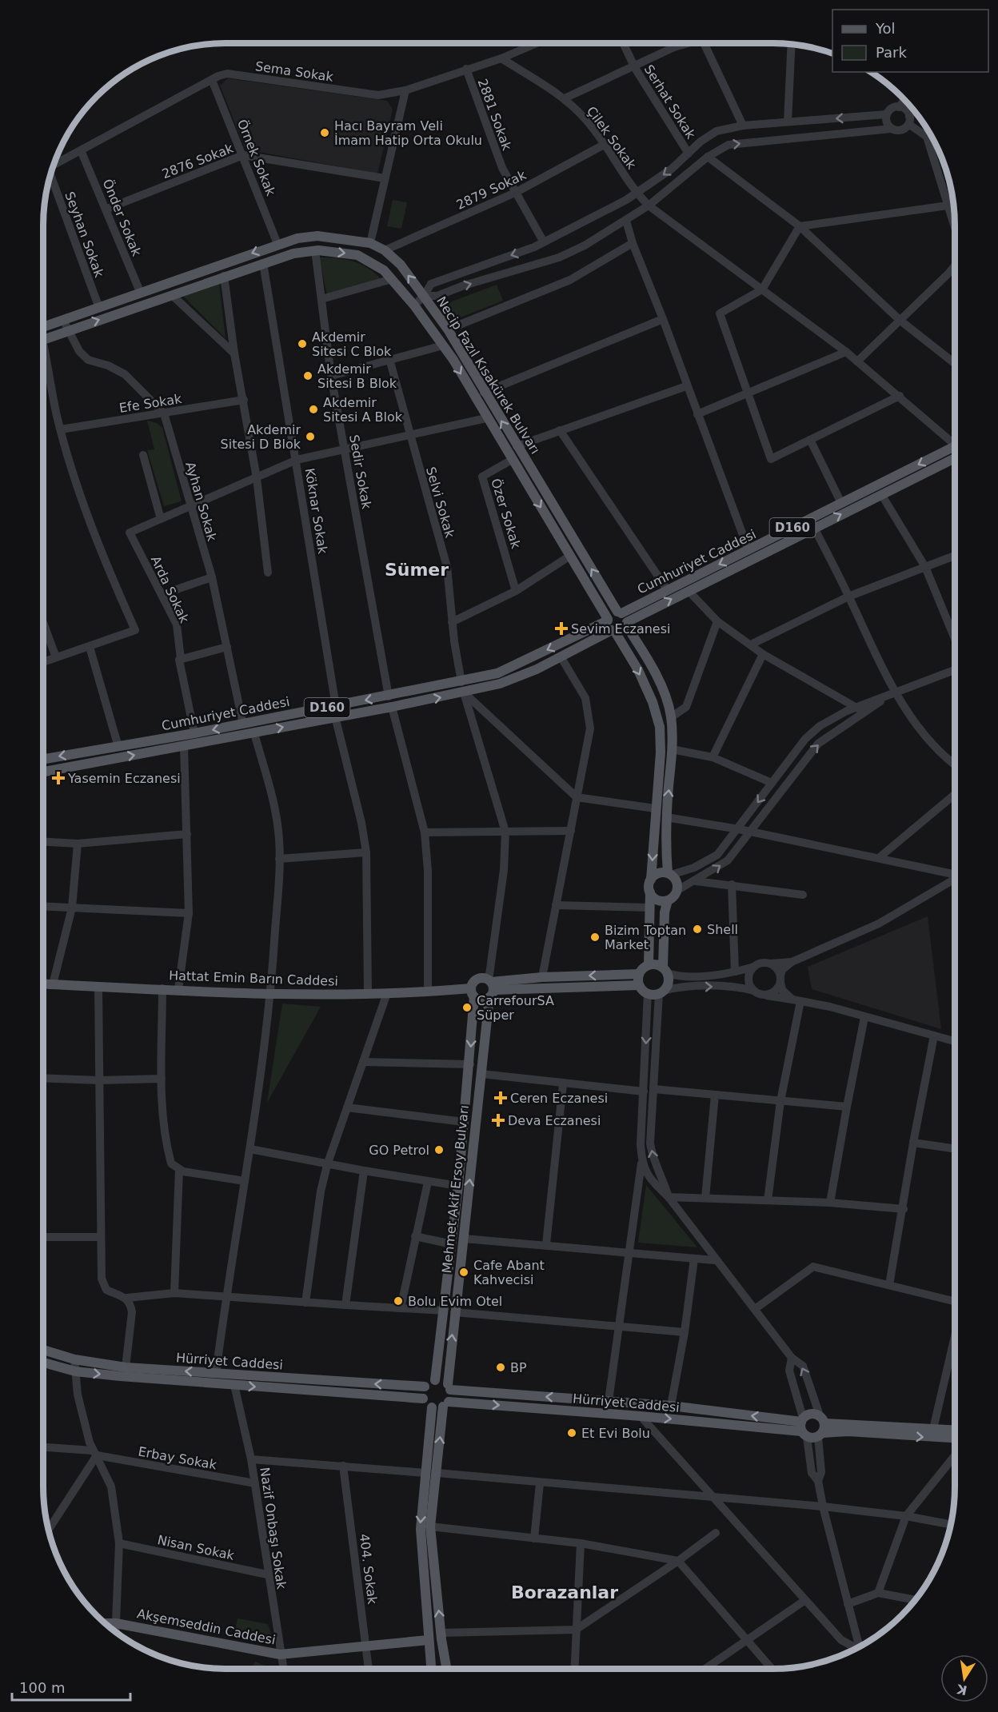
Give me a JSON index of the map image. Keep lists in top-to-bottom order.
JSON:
{
  "streets": {
    "main road": [
      "Necip Fazıl Kısakürek Bulvarı",
      "D160",
      "Cumhuriyet Caddesi",
      "Hattat Emin Barın Caddesi",
      "Mehmet Akif Ersoy Bulvarı",
      "Hürriyet Caddesi",
      "Akşemseddin Caddesi"
    ],
    "street": [
      "Sema Sokak",
      "Serhat Sokak",
      "2881 Sokak",
      "Çilek Sokak",
      "Örnek Sokak",
      "2876 Sokak",
      "2879 Sokak",
      "Önder Sokak",
      "Seyhan Sokak",
      "Efe Sokak",
      "Sedir Sokak",
      "Ayhan Sokak",
      "Selvi Sokak",
      "Köknar Sokak",
      "Özer Sokak",
      "Arda Sokak",
      "Erbay Sokak",
      "Nazif Onbaşı Sokak",
      "Nisan Sokak",
      "404. Sokak"
    ]
  },
  "crossings": [
    ["Sema Sokak", "2881 Sokak"],
    ["Sema Sokak", "Çilek Sokak"],
    ["Sema Sokak", "Örnek Sokak"],
    ["Sema Sokak", "Önder Sokak"],
    ["2881 Sokak", "2879 Sokak"],
    ["Çilek Sokak", "2879 Sokak"],
    ["Örnek Sokak", "2876 Sokak"],
    ["Örnek Sokak", "Necip Fazıl Kısakürek Bulvarı"],
    ["2876 Sokak", "Önder Sokak"],
    ["2879 Sokak", "Necip Fazıl Kısakürek Bulvarı"],
    ["Önder Sokak", "Necip Fazıl Kısakürek Bulvarı"],
    ["Seyhan Sokak", "Necip Fazıl Kısakürek Bulvarı"],
    ["Necip Fazıl Kısakürek Bulvarı", "Sedir Sokak"],
    ["Necip Fazıl Kısakürek Bulvarı", "Ayhan Sokak"],
    ["Necip Fazıl Kısakürek Bulvarı", "Köknar Sokak"],
    ["Necip Fazıl Kısakürek Bulvarı", "Özer Sokak"],
    ["Necip Fazıl Kısakürek Bulvarı", "Cumhuriyet Caddesi"],
    ["Efe Sokak", "Ayhan Sokak"],
    ["Sedir Sokak", "Cumhuriyet Caddesi"],
    ["Ayhan Sokak", "Cumhuriyet Caddesi"],
    ["Selvi Sokak", "Cumhuriyet Caddesi"],
    ["Köknar Sokak", "Cumhuriyet Caddesi"],
    ["Köknar Sokak", "Hattat Emin Barın Caddesi"],
    ["Cumhuriyet Caddesi", "Arda Sokak"],
    ["Hattat Emin Barın Caddesi", "Mehmet Akif Ersoy Bulvarı"],
    ["Mehmet Akif Ersoy Bulvarı", "Hürriyet Caddesi"],
    ["Hürriyet Caddesi", "Nazif Onbaşı Sokak"],
    ["Erbay Sokak", "Nazif Onbaşı Sokak"],
    ["Nazif Onbaşı Sokak", "Nisan Sokak"],
    ["Nazif Onbaşı Sokak", "Akşemseddin Caddesi"],
    ["404. Sokak", "Akşemseddin Caddesi"]
  ],
  "districts": ["Sümer", "Borazanlar"],
  "places": {
    "other": [
      "Hacı Bayram Veli İmam Hatip Orta Okulu",
      "Akdemir Sitesi C Blok",
      "Akdemir Sitesi B Blok",
      "Akdemir Sitesi A Blok",
      "Akdemir Sitesi D Blok",
      "Shell",
      "Bizim Toptan Market",
      "CarrefourSA Süper",
      "GO Petrol",
      "Cafe Abant Kahvecisi",
      "Bolu Evim Otel",
      "BP",
      "Et Evi Bolu"
    ],
    "health": [
      "Sevim Eczanesi",
      "Yasemin Eczanesi",
      "Ceren Eczanesi",
      "Deva Eczanesi"
    ]
  },
  "legend": ["Yol", "Park"],
  "scale_bar": "100 m",
  "north": "bottom"
}
